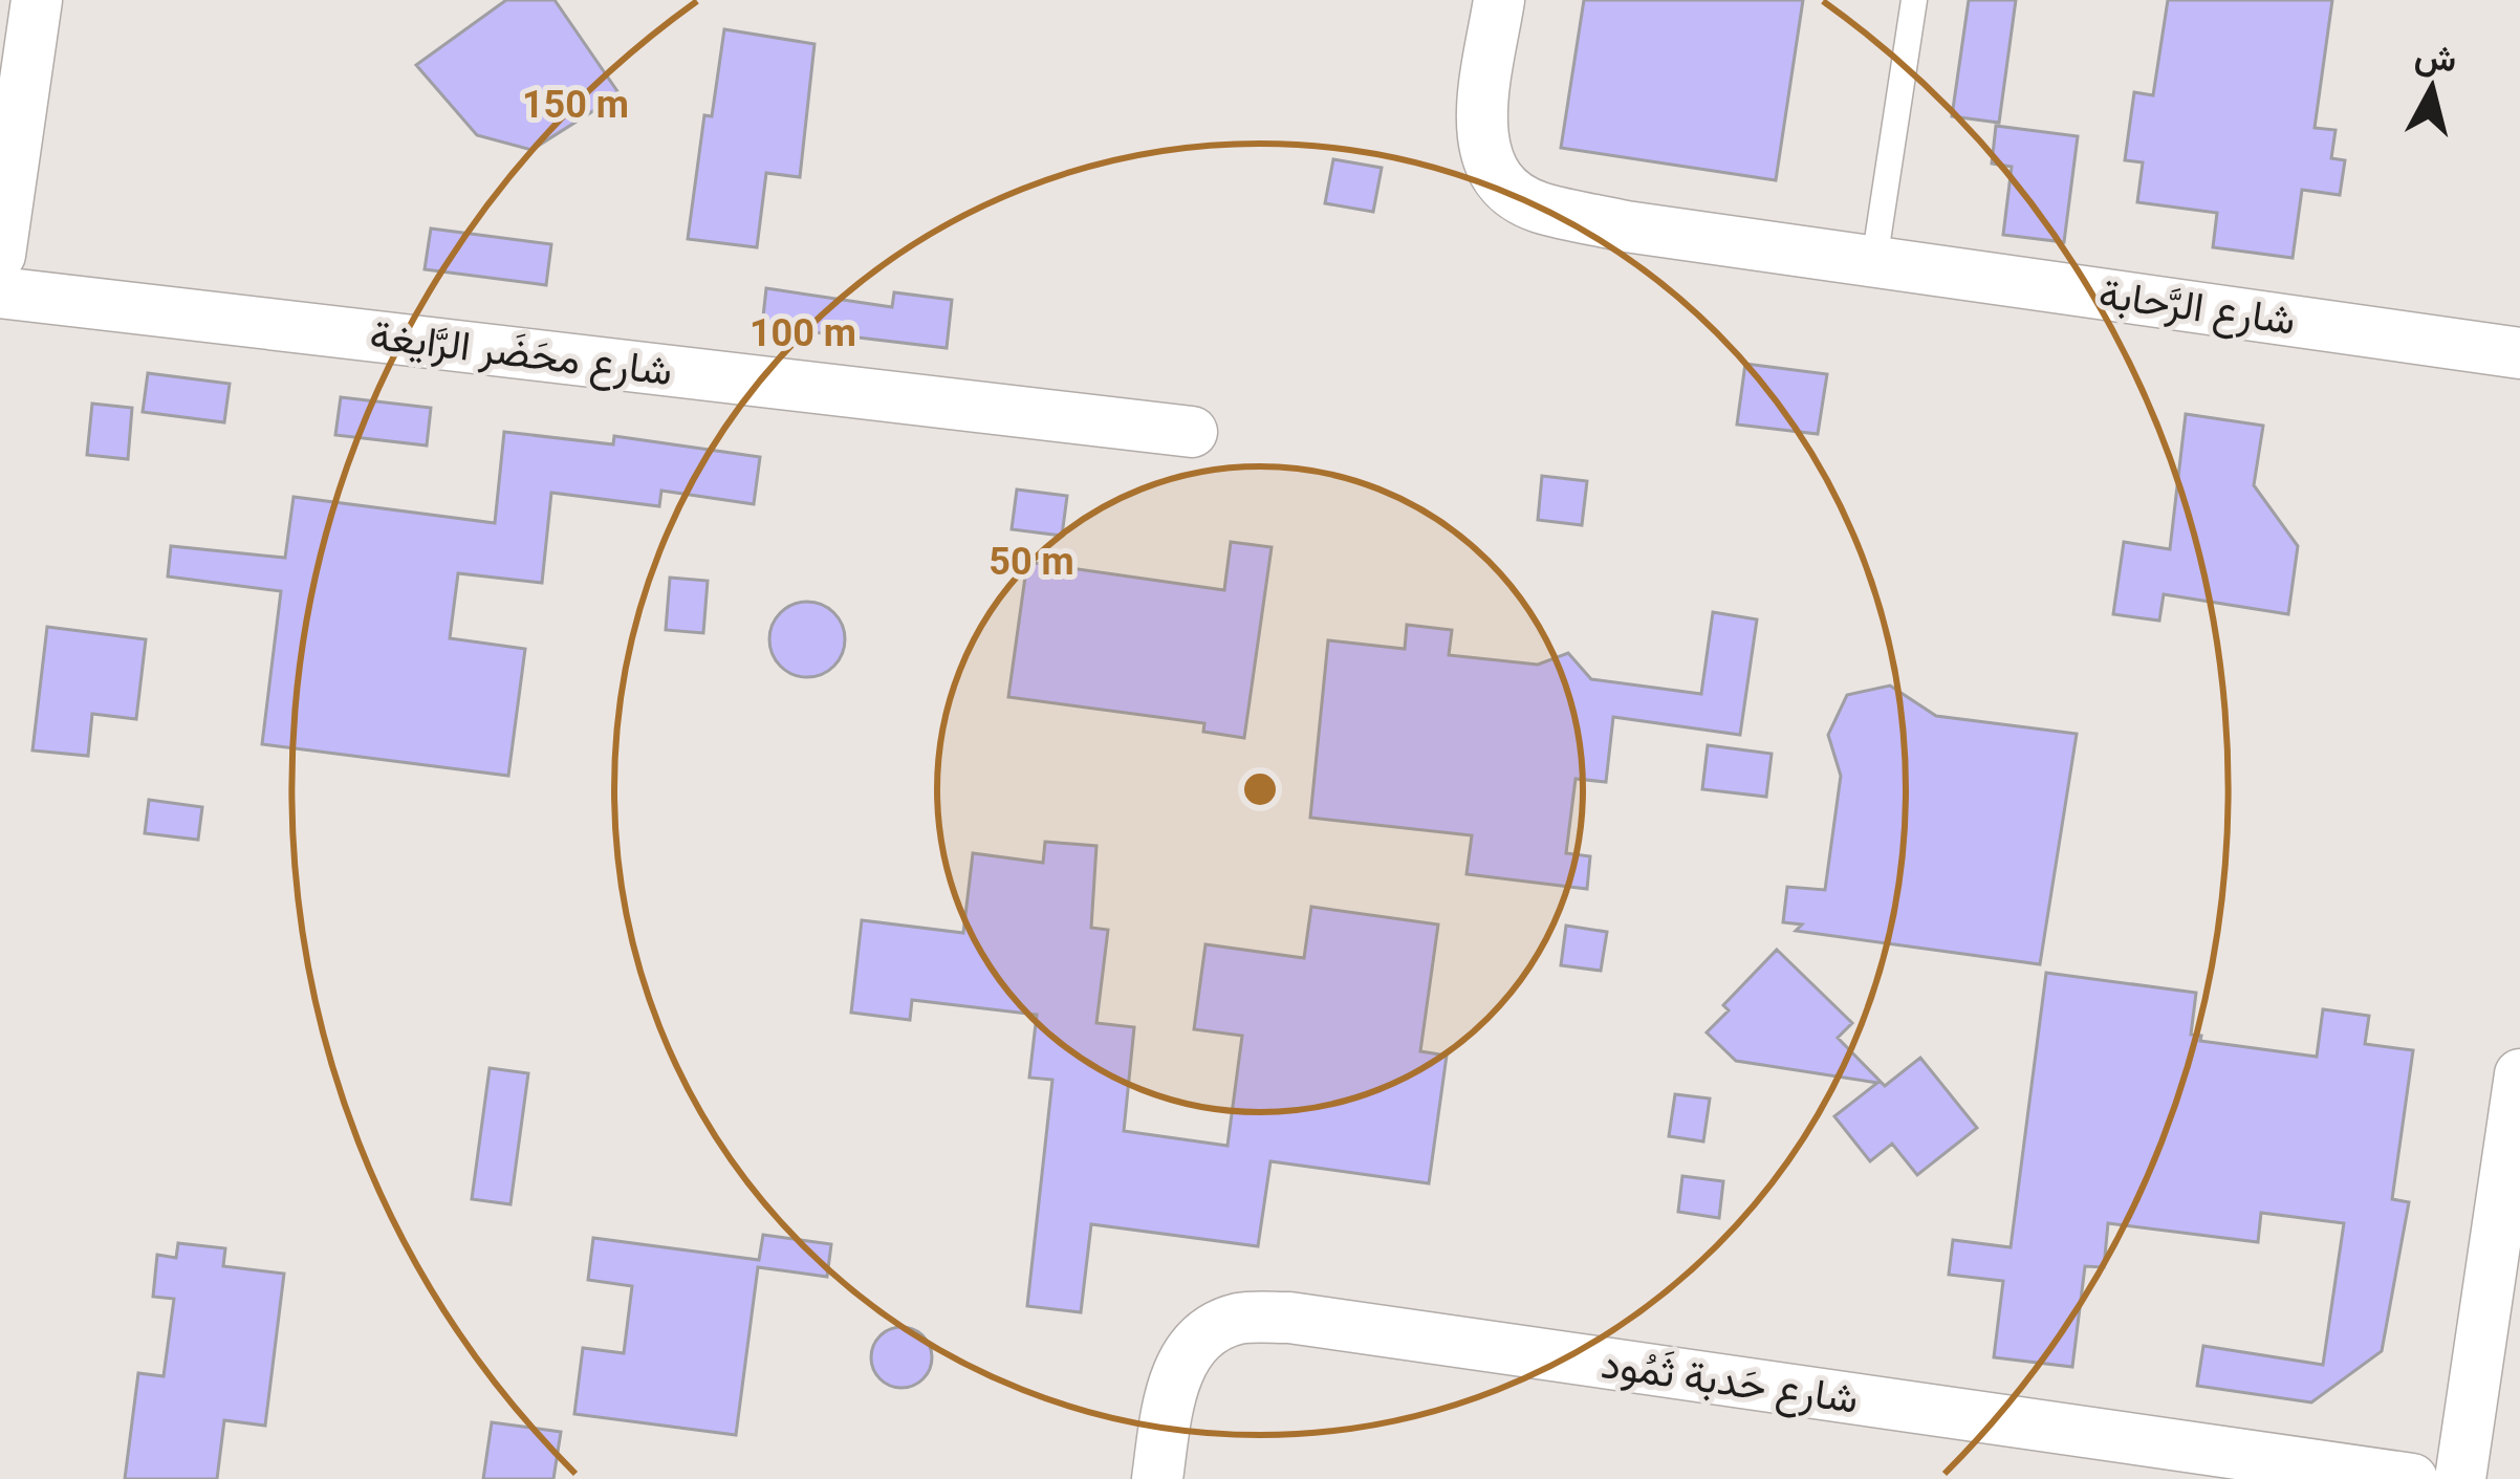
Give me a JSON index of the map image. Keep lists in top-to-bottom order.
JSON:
{
  "streets": {
    "street": ["شارع الرَّحابة", "شارع محَضَر الرَّايغة", "شارع حَدبة ثَمُود"]
  },
  "north": "top",
  "rings": ["150 m", "100 m", "50 m"]
}
